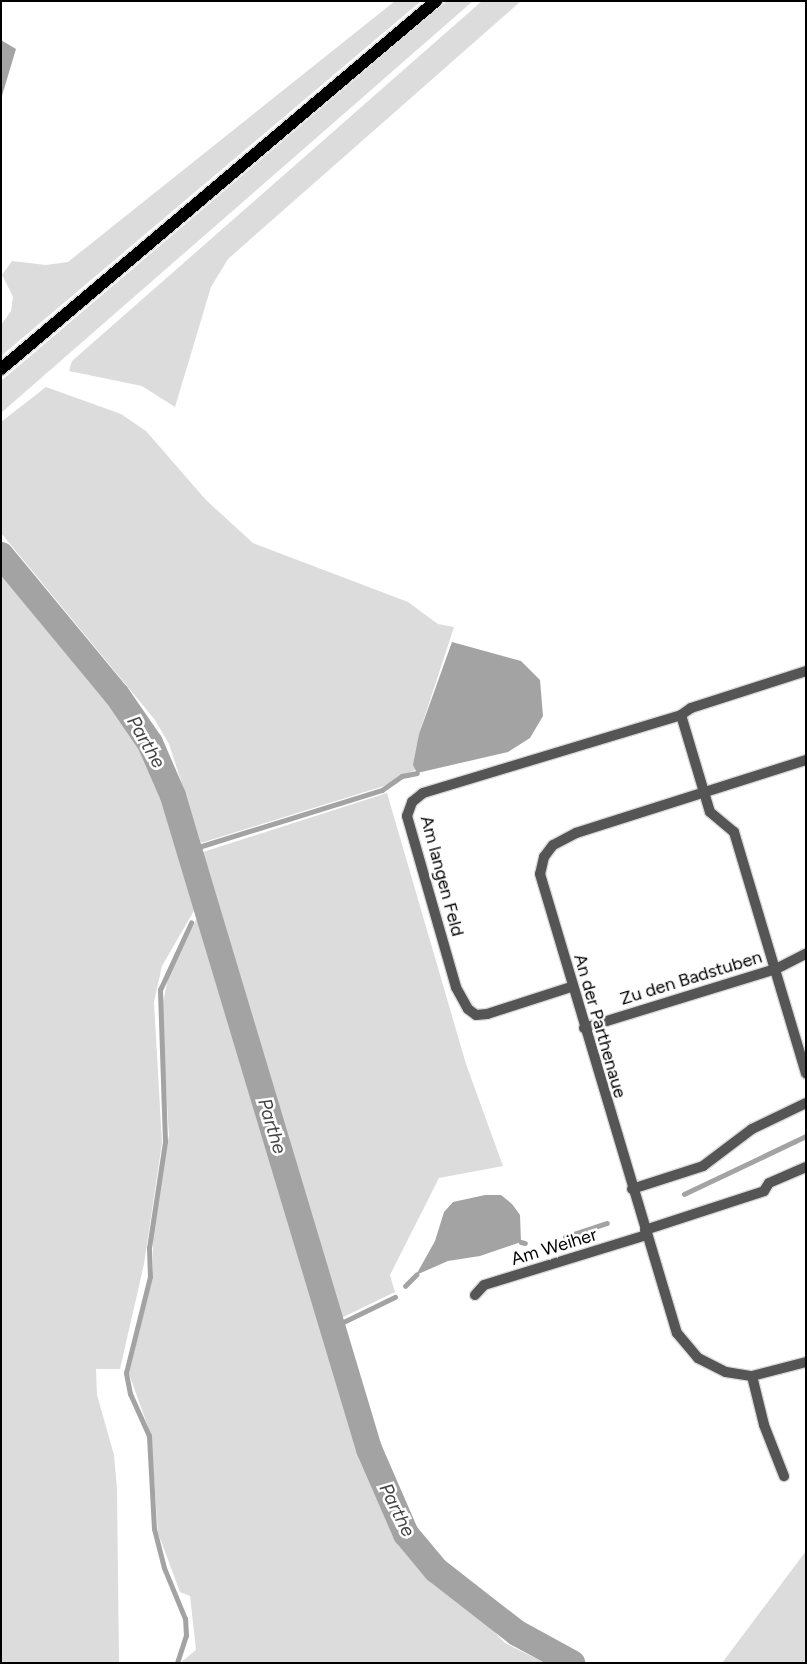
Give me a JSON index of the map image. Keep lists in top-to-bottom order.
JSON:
{
  "streets": {
    "street": [
      "Am langen Feld",
      "Zu den Badstuben",
      "An der Parthenaue",
      "Am Weiher"
    ]
  },
  "crossings": [
    ["Am langen Feld", "An der Parthenaue"],
    ["Zu den Badstuben", "An der Parthenaue"],
    ["An der Parthenaue", "Am Weiher"]
  ],
  "water": ["Parthe"]
}
